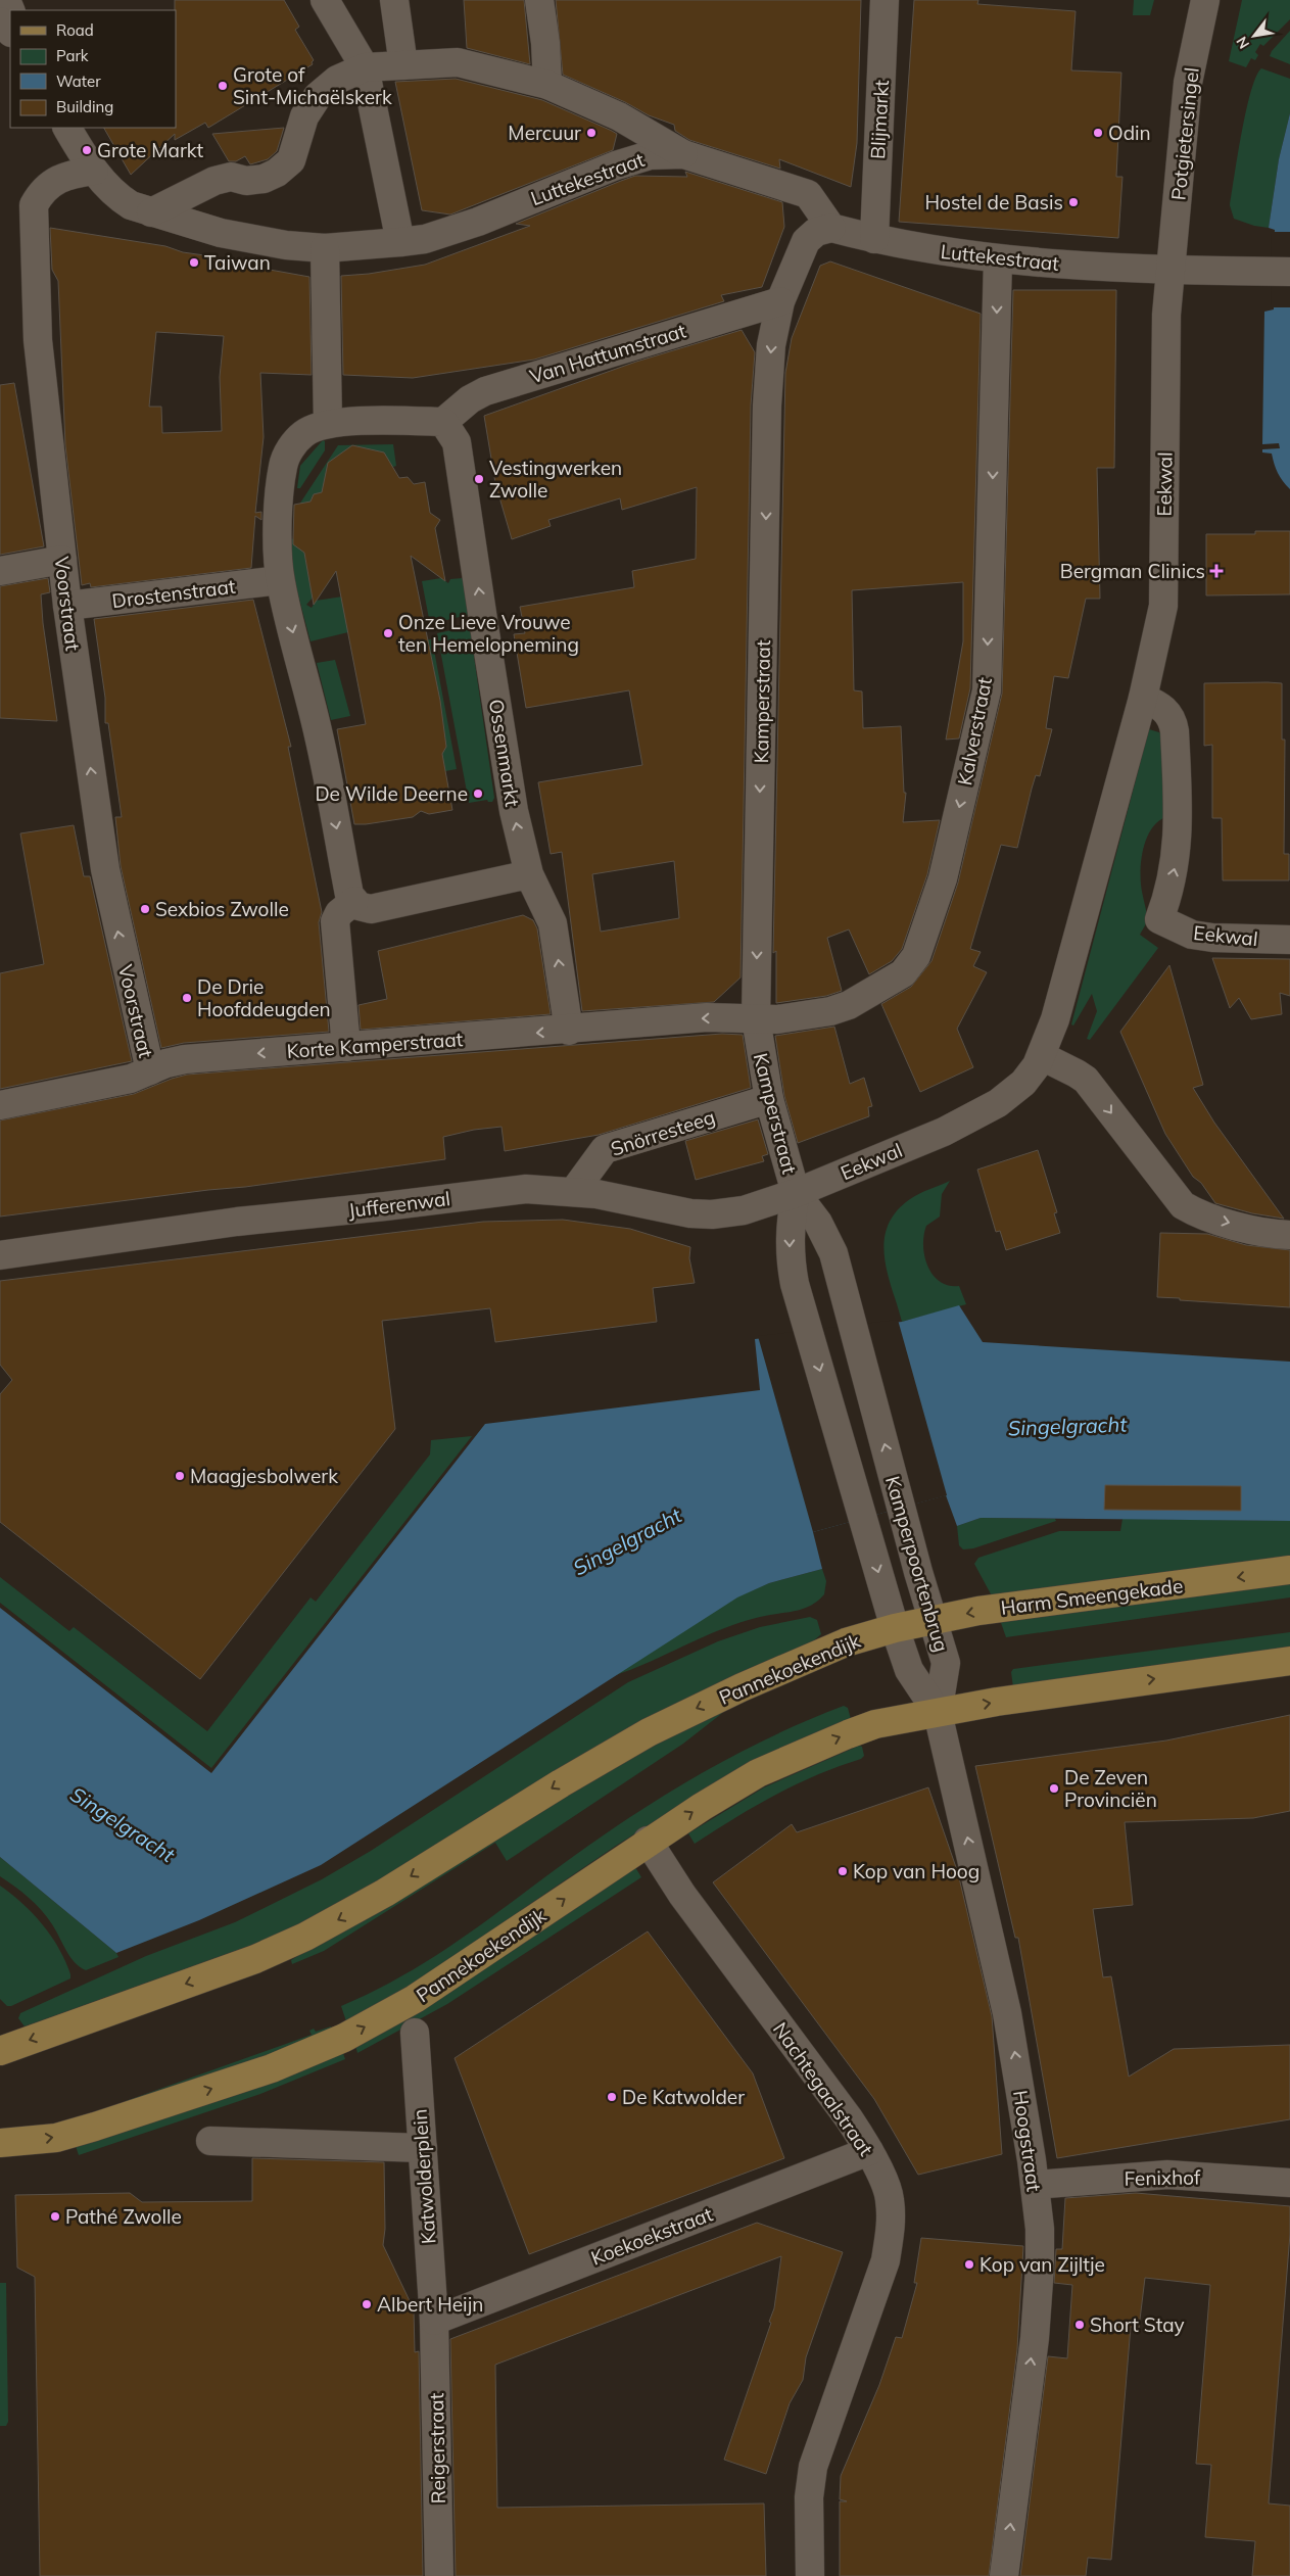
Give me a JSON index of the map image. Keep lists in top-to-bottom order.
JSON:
{
  "streets": {
    "main road": ["Harm Smeengekade", "Pannekoekendijk"],
    "street": [
      "Blijmarkt",
      "Potgietersingel",
      "Luttekestraat",
      "Van Hattumstraat",
      "Eekwal",
      "Drostenstraat",
      "Voorstraat",
      "Kamperstraat",
      "Kalverstraat",
      "Ossenmarkt",
      "Korte Kamperstraat",
      "Snörresteeg",
      "Jufferenwal",
      "Kamperpoortenbrug",
      "Nachtegaalstraat",
      "Hoogstraat",
      "Katwolderplein",
      "Fenixhof",
      "Koekoekstraat",
      "Reigerstraat"
    ]
  },
  "crossings": [
    ["Blijmarkt", "Luttekestraat"],
    ["Potgietersingel", "Luttekestraat"],
    ["Potgietersingel", "Eekwal"],
    ["Luttekestraat", "Eekwal"],
    ["Luttekestraat", "Voorstraat"],
    ["Luttekestraat", "Kamperstraat"],
    ["Luttekestraat", "Kalverstraat"],
    ["Van Hattumstraat", "Kamperstraat"],
    ["Van Hattumstraat", "Ossenmarkt"],
    ["Eekwal", "Kamperstraat"],
    ["Eekwal", "Jufferenwal"],
    ["Eekwal", "Kamperpoortenbrug"],
    ["Drostenstraat", "Voorstraat"],
    ["Voorstraat", "Korte Kamperstraat"],
    ["Kamperstraat", "Kalverstraat"],
    ["Kamperstraat", "Korte Kamperstraat"],
    ["Kamperstraat", "Snörresteeg"],
    ["Kamperstraat", "Jufferenwal"],
    ["Kamperstraat", "Kamperpoortenbrug"],
    ["Kalverstraat", "Korte Kamperstraat"],
    ["Ossenmarkt", "Korte Kamperstraat"],
    ["Snörresteeg", "Jufferenwal"],
    ["Jufferenwal", "Kamperpoortenbrug"],
    ["Kamperpoortenbrug", "Harm Smeengekade"],
    ["Kamperpoortenbrug", "Pannekoekendijk"],
    ["Kamperpoortenbrug", "Hoogstraat"],
    ["Harm Smeengekade", "Pannekoekendijk"],
    ["Pannekoekendijk", "Nachtegaalstraat"],
    ["Pannekoekendijk", "Hoogstraat"],
    ["Nachtegaalstraat", "Koekoekstraat"],
    ["Hoogstraat", "Fenixhof"],
    ["Katwolderplein", "Koekoekstraat"],
    ["Katwolderplein", "Reigerstraat"],
    ["Koekoekstraat", "Reigerstraat"]
  ],
  "one_way": [
    "Kamperstraat",
    "Kalverstraat",
    "Korte Kamperstraat",
    "Hoogstraat"
  ],
  "water": ["Singelgracht"],
  "places": {
    "other": [
      "Grote of Sint-Michaëlskerk",
      "Mercuur",
      "Odin",
      "Grote Markt",
      "Hostel de Basis",
      "Taiwan",
      "Vestingwerken Zwolle",
      "Onze Lieve Vrouwe ten Hemelopneming",
      "De Wilde Deerne",
      "Sexbios Zwolle",
      "De Drie Hoofddeugden",
      "Maagjesbolwerk",
      "De Zeven Provinciën",
      "Kop van Hoog",
      "De Katwolder",
      "Pathé Zwolle",
      "Kop van Zijltje",
      "Albert Heijn",
      "Short Stay"
    ],
    "health": ["Bergman Clinics"]
  },
  "legend": [
    "Road",
    "Park",
    "Water",
    "Building"
  ],
  "north": "bottom left"
}
